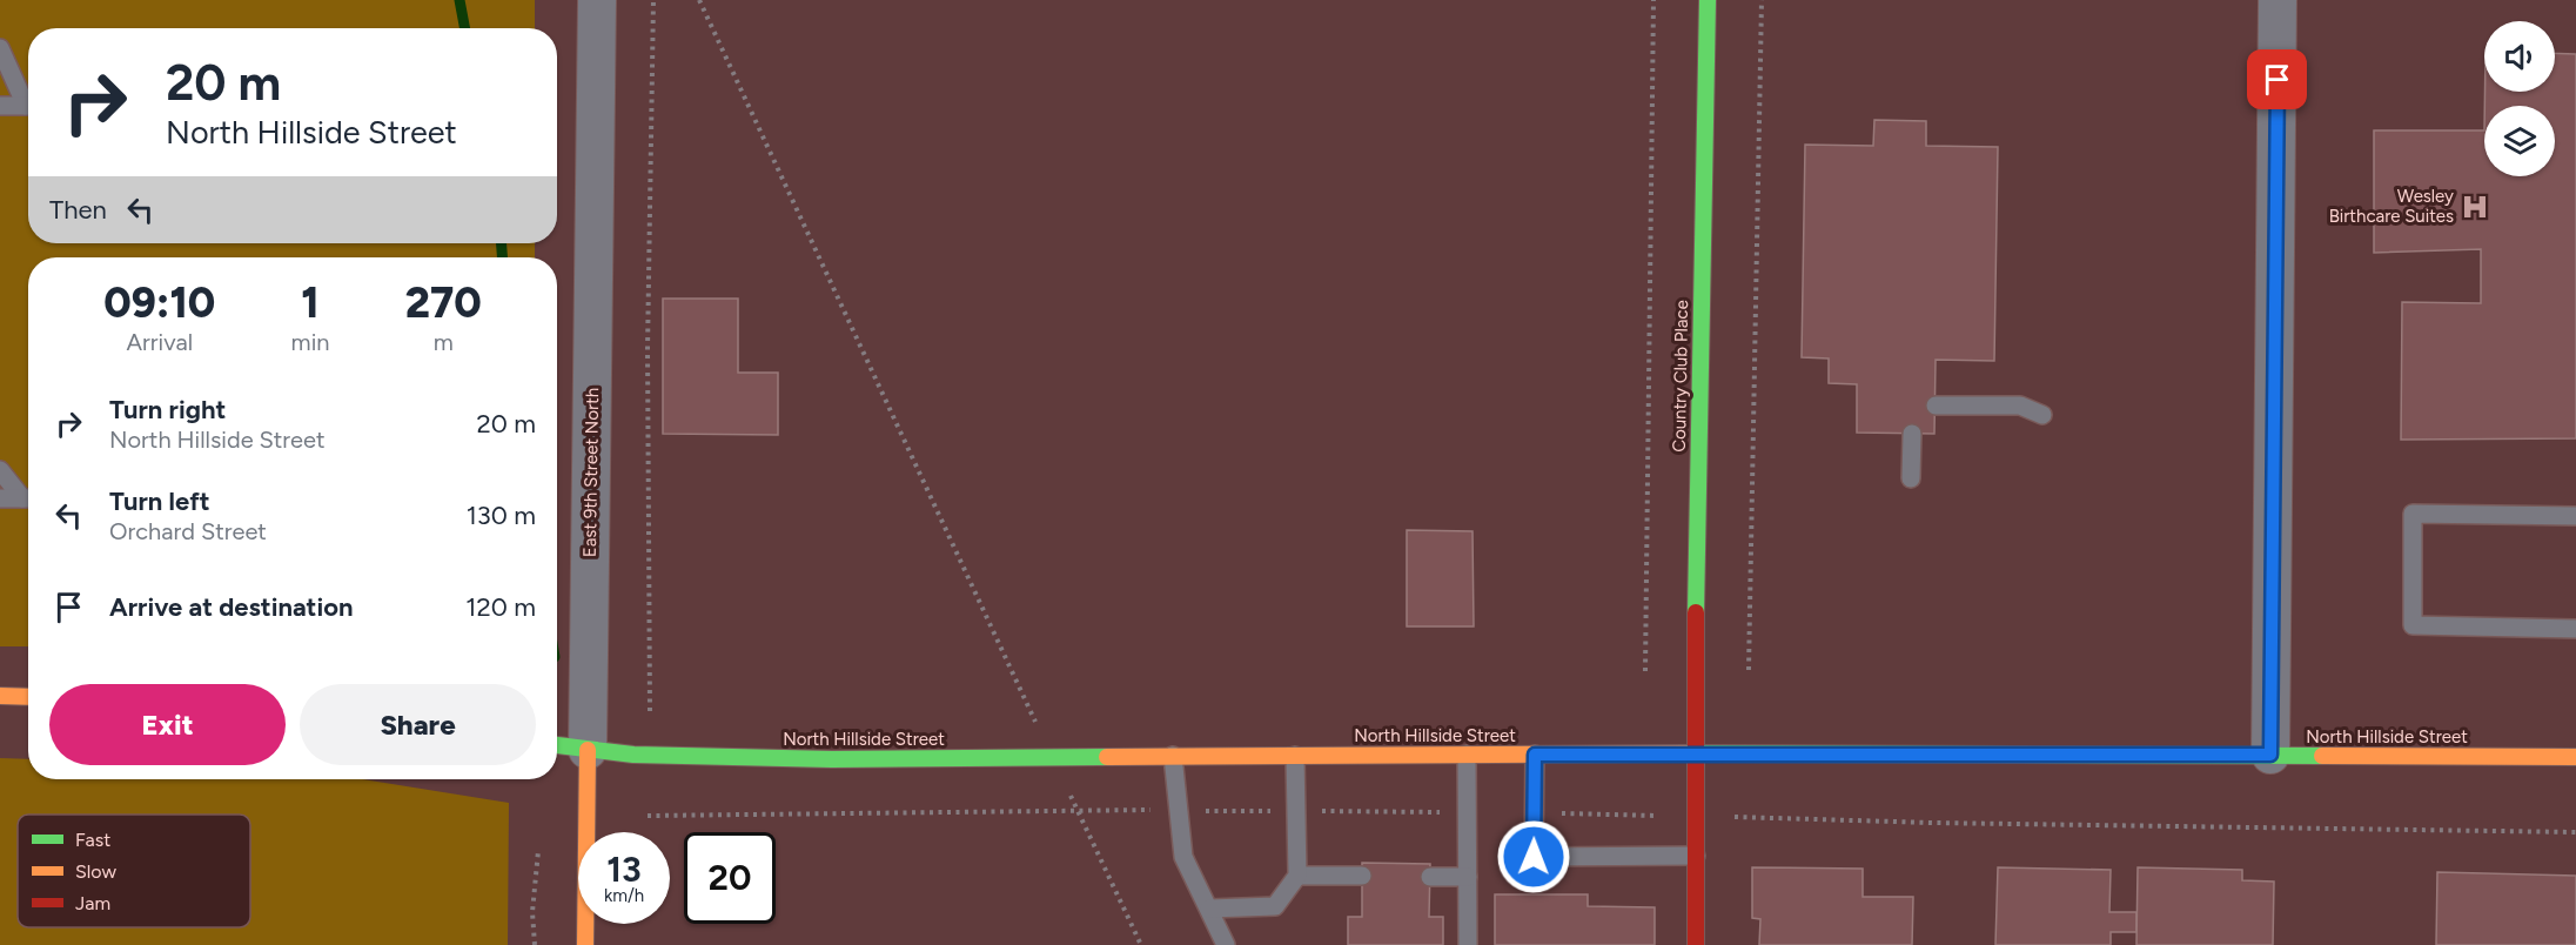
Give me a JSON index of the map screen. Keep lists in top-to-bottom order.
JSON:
{
  "streets": {
    "main road": ["Country Club Place", "East 9th Street North", "North Hillside Street"]
  },
  "crossings": [
    ["Country Club Place", "North Hillside Street"],
    ["East 9th Street North", "North Hillside Street"]
  ],
  "places": {
    "hospital": ["Wesley Birthcare Suites"]
  },
  "legend": ["Fast", "Slow", "Jam"],
  "page": {
    "turn": ["20 m", "North Hillside Street"],
    "then": "Then",
    "eta": [
      "09:10",
      "Arrival",
      "1",
      "min",
      "270",
      "m"
    ],
    "list": [
      {
        "name": "Turn right",
        "note": "North Hillside Street",
        "value": "20 m"
      },
      {
        "name": "Turn left",
        "note": "Orchard Street",
        "value": "130 m"
      },
      {
        "name": "Arrive at destination",
        "value": "120 m"
      }
    ],
    "buttons": ["Exit", "Share"],
    "speed": "13 km/h",
    "limit": "20"
  }
}
